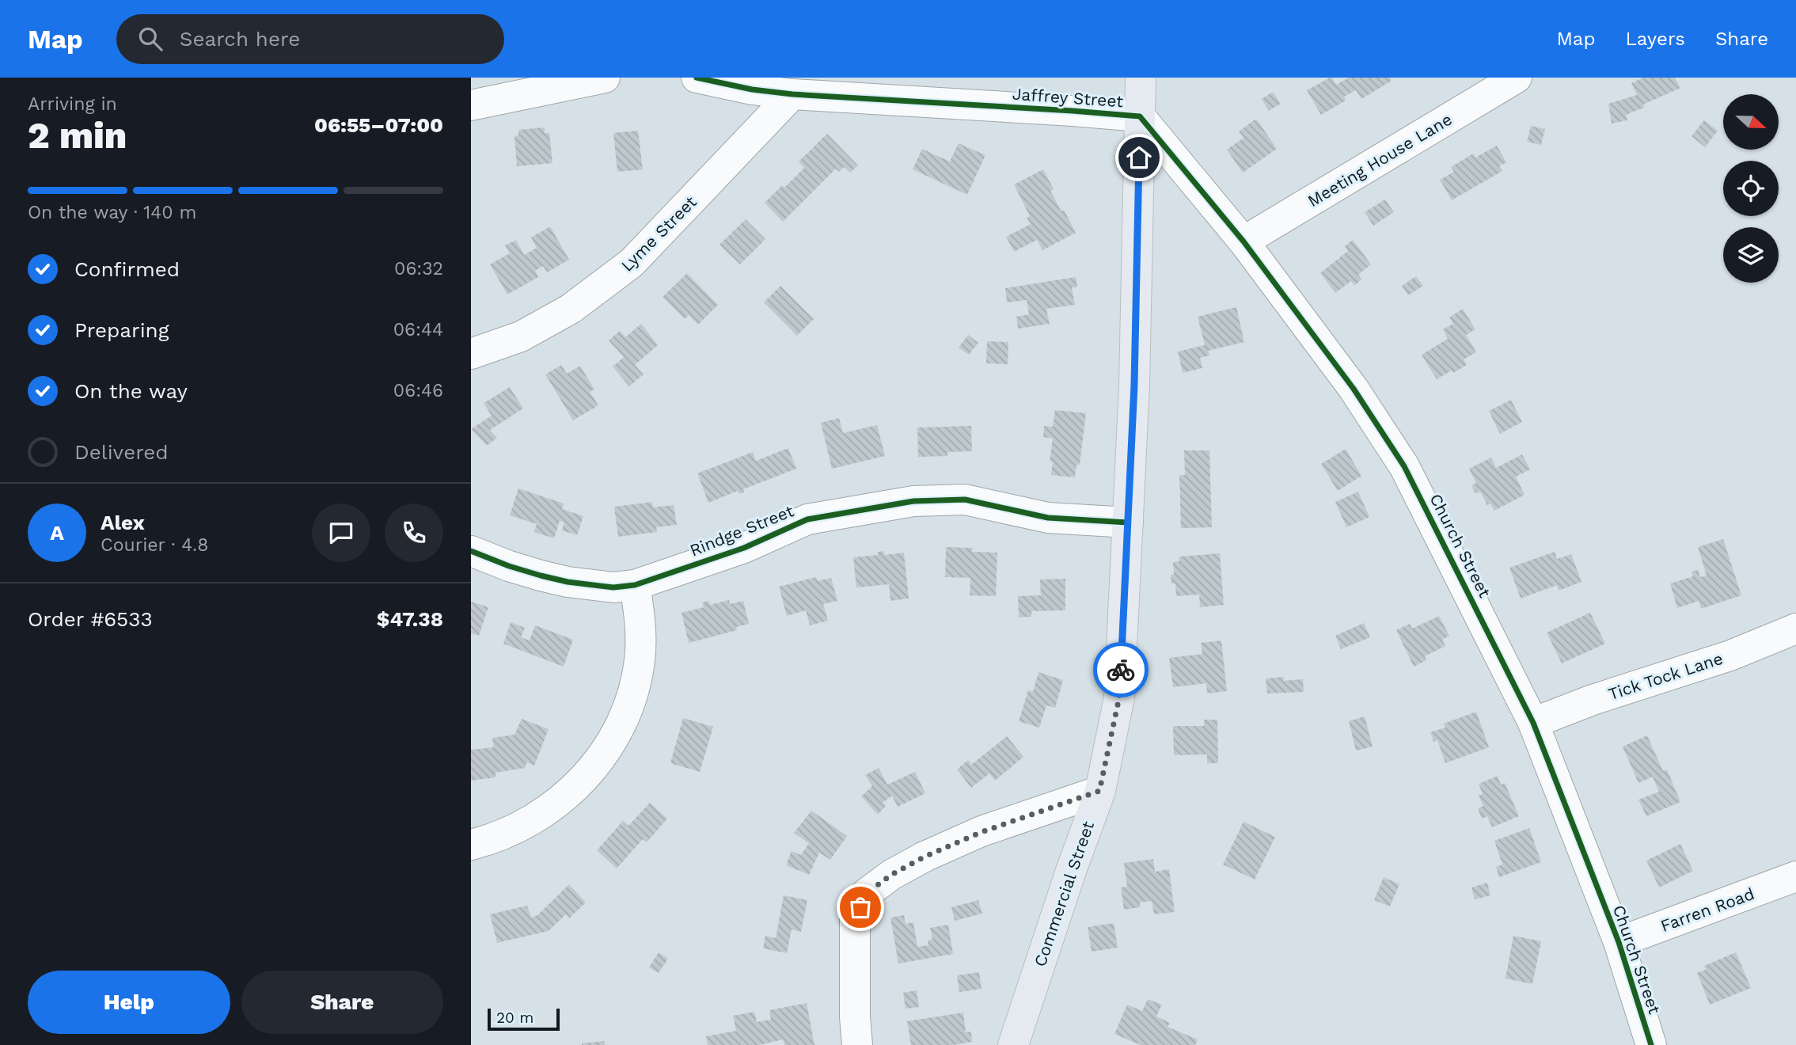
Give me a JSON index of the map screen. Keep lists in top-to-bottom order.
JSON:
{
  "streets": {
    "main road": ["Commercial Street"],
    "street": [
      "Jaffrey Street",
      "Meeting House Lane",
      "Lyme Street",
      "Rindge Street",
      "Church Street",
      "Tick Tock Lane",
      "Farren Road"
    ]
  },
  "crossings": [
    ["Jaffrey Street", "Lyme Street"],
    ["Jaffrey Street", "Church Street"],
    ["Jaffrey Street", "Commercial Street"],
    ["Meeting House Lane", "Church Street"],
    ["Rindge Street", "Commercial Street"],
    ["Church Street", "Tick Tock Lane"],
    ["Church Street", "Commercial Street"],
    ["Church Street", "Farren Road"]
  ],
  "scale_bar": "20 m",
  "north": "right",
  "page": {
    "header": "Map",
    "search": "Search here",
    "nav": ["Map", "Layers", "Share"],
    "heading": ["2 min", "Arriving in", "06:55–07:00"],
    "panel": [
      "Alex",
      "Courier · 4.8",
      "Order #6533",
      "$47.38"
    ],
    "bar": "On the way · 140 m",
    "list": [
      ["Confirmed", "06:32"],
      ["Preparing", "06:44"],
      ["On the way", "06:46"],
      "Delivered"
    ],
    "round": "A",
    "buttons": ["Help", "Share"],
    "scale": "20 m"
  }
}
